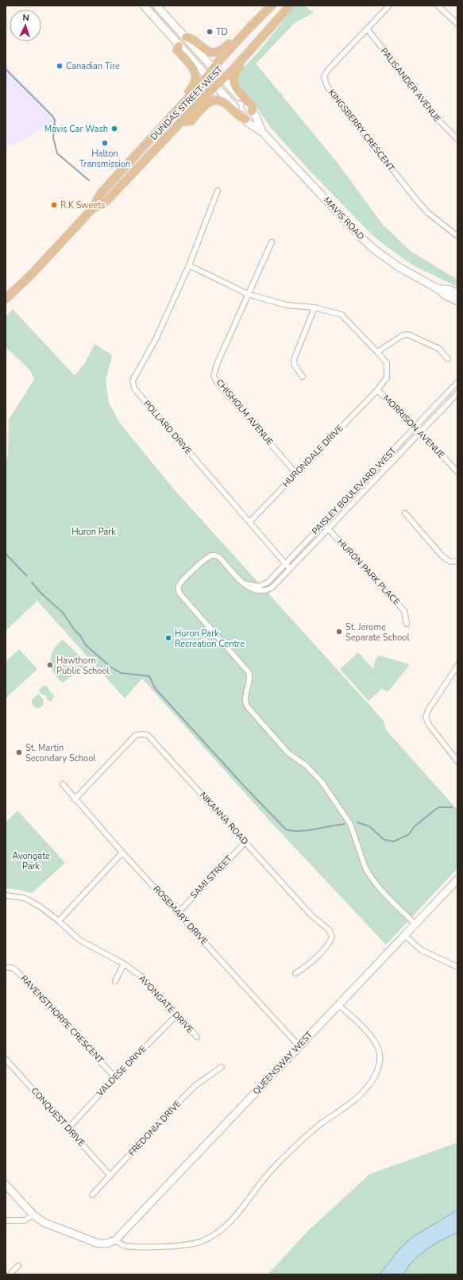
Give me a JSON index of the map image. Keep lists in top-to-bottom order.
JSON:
{
  "streets": {
    "main road": ["DUNDAS STREET WEST"],
    "street": [
      "PALISANDER AVENUE",
      "KINGSBERRY CRESCENT",
      "MAVIS ROAD",
      "CHISHOLM AVENUE",
      "MORRISON AVENUE",
      "POLLARD DRIVE",
      "HURONDALE DRIVE",
      "PAISLEY BOULEVARD WEST",
      "HURON PARK PLACE",
      "NIKANNA ROAD",
      "SAMI STREET",
      "ROSEMARY DRIVE",
      "AVONGATE DRIVE",
      "RAVENSTHORPE CRESCENT",
      "QUEENSWAY WEST",
      "VALDESE DRIVE",
      "CONQUEST DRIVE",
      "FREDONIA DRIVE"
    ]
  },
  "crossings": [
    ["PALISANDER AVENUE", "KINGSBERRY CRESCENT"],
    ["DUNDAS STREET WEST", "MAVIS ROAD"],
    ["CHISHOLM AVENUE", "MORRISON AVENUE"],
    ["CHISHOLM AVENUE", "HURONDALE DRIVE"],
    ["MORRISON AVENUE", "POLLARD DRIVE"],
    ["MORRISON AVENUE", "HURONDALE DRIVE"],
    ["MORRISON AVENUE", "PAISLEY BOULEVARD WEST"],
    ["POLLARD DRIVE", "HURONDALE DRIVE"],
    ["POLLARD DRIVE", "PAISLEY BOULEVARD WEST"],
    ["PAISLEY BOULEVARD WEST", "HURON PARK PLACE"],
    ["PAISLEY BOULEVARD WEST", "QUEENSWAY WEST"],
    ["NIKANNA ROAD", "SAMI STREET"],
    ["NIKANNA ROAD", "ROSEMARY DRIVE"],
    ["SAMI STREET", "ROSEMARY DRIVE"],
    ["ROSEMARY DRIVE", "QUEENSWAY WEST"],
    ["AVONGATE DRIVE", "VALDESE DRIVE"],
    ["RAVENSTHORPE CRESCENT", "VALDESE DRIVE"],
    ["VALDESE DRIVE", "CONQUEST DRIVE"],
    ["CONQUEST DRIVE", "FREDONIA DRIVE"]
  ],
  "parks": ["Huron Park", "Avongate Park"],
  "places": [
    "TD",
    "Canadian Tire",
    "Mavis Car Wash",
    "Halton Transmission",
    "R.K Sweets",
    "St. Jerome Separate School",
    "Huron Park Recreation Centre",
    "Hawthorn Public School",
    "St. Martin Secondary School"
  ],
  "north": "top"
}
